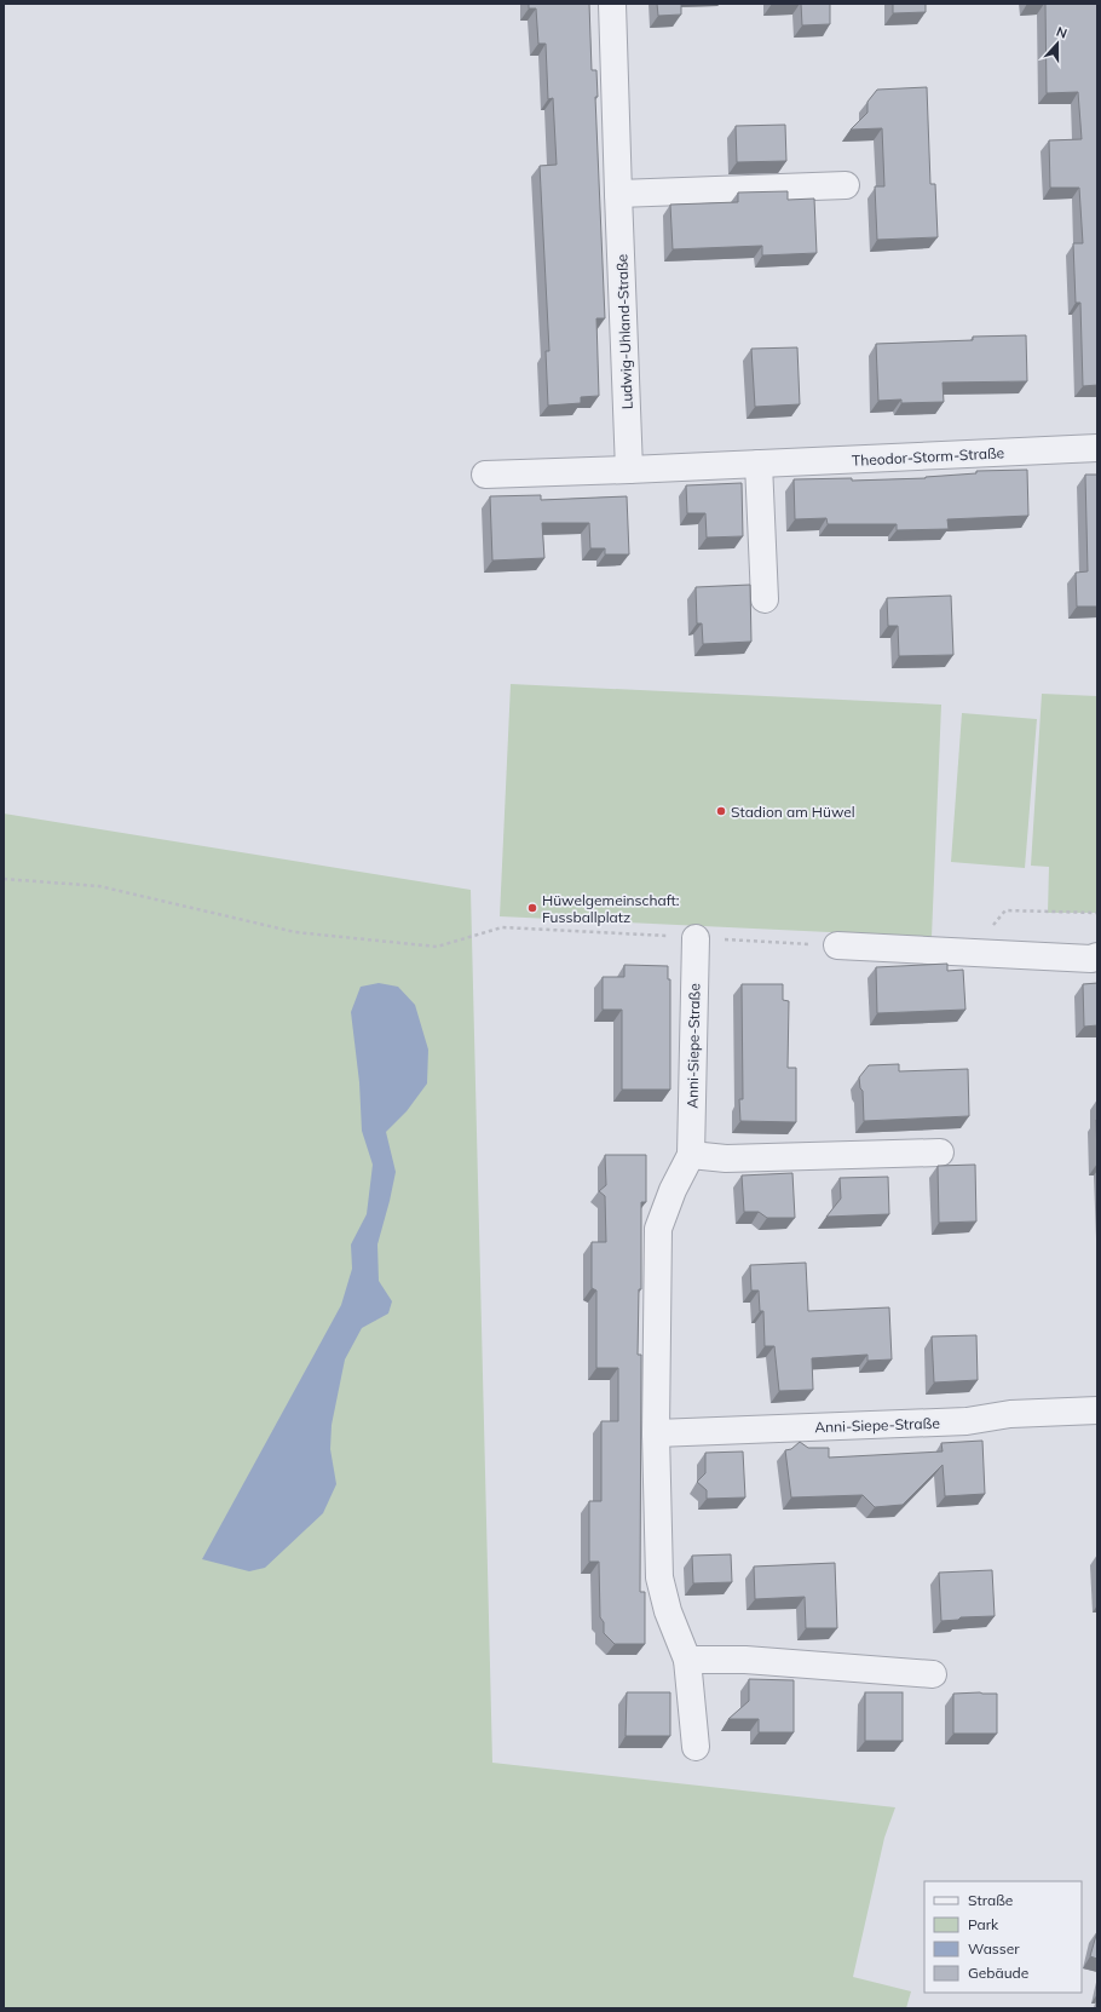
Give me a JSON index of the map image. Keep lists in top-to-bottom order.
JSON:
{
  "streets": {
    "street": ["Ludwig-Uhland-Straße", "Theodor-Storm-Straße", "Anni-Siepe-Straße"]
  },
  "crossings": [
    ["Ludwig-Uhland-Straße", "Theodor-Storm-Straße"]
  ],
  "places": ["Stadion am Hüwel", "Hüwelgemeinschaft: Fussballplatz"],
  "legend": [
    "Straße",
    "Park",
    "Wasser",
    "Gebäude"
  ],
  "north": "top"
}
